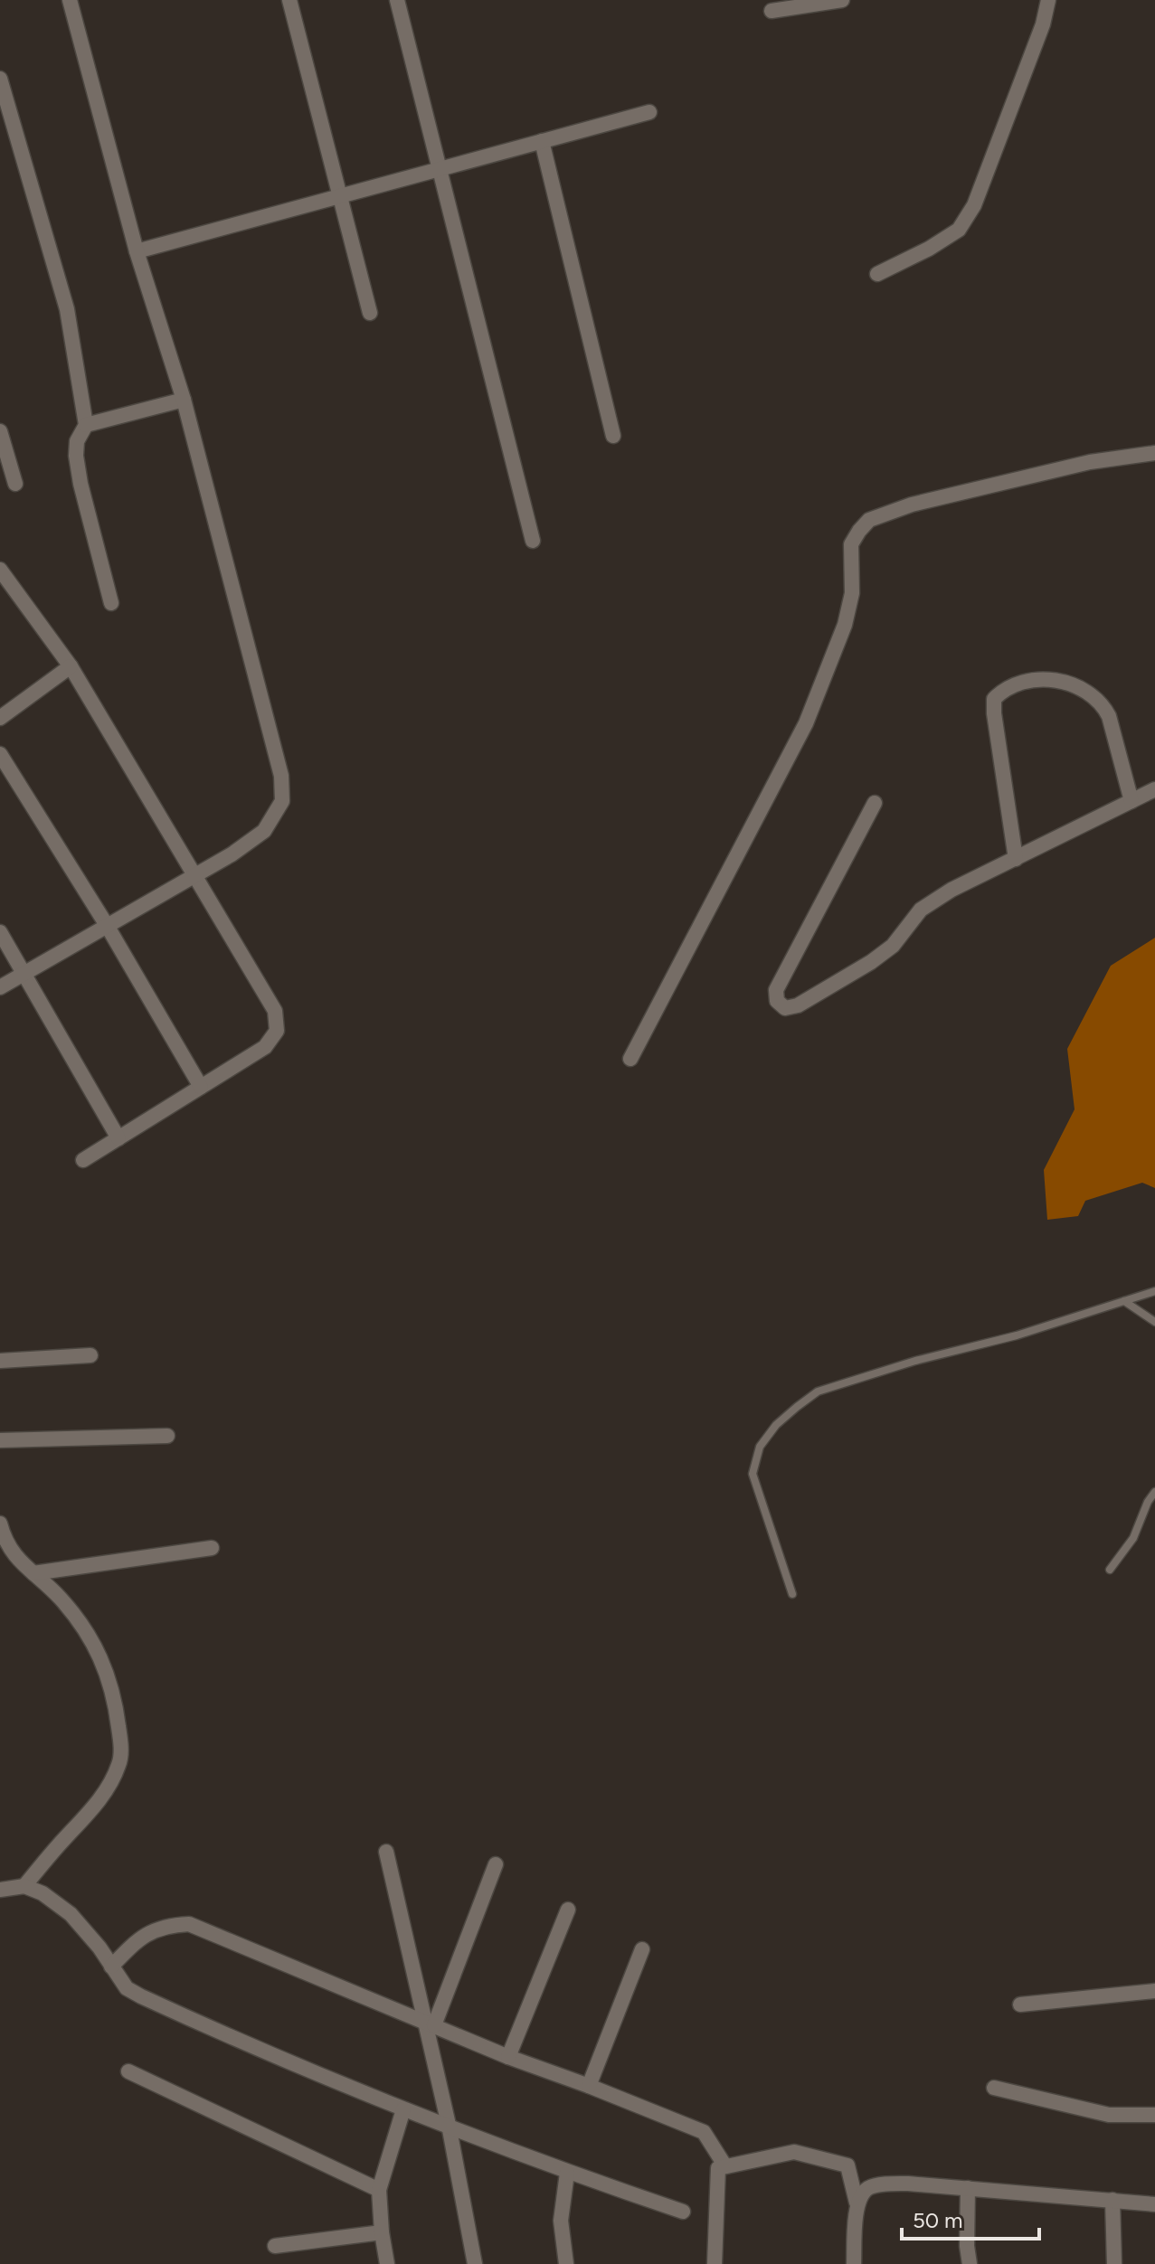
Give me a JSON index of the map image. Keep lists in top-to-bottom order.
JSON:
{
  "scale_bar": "50 m"
}
